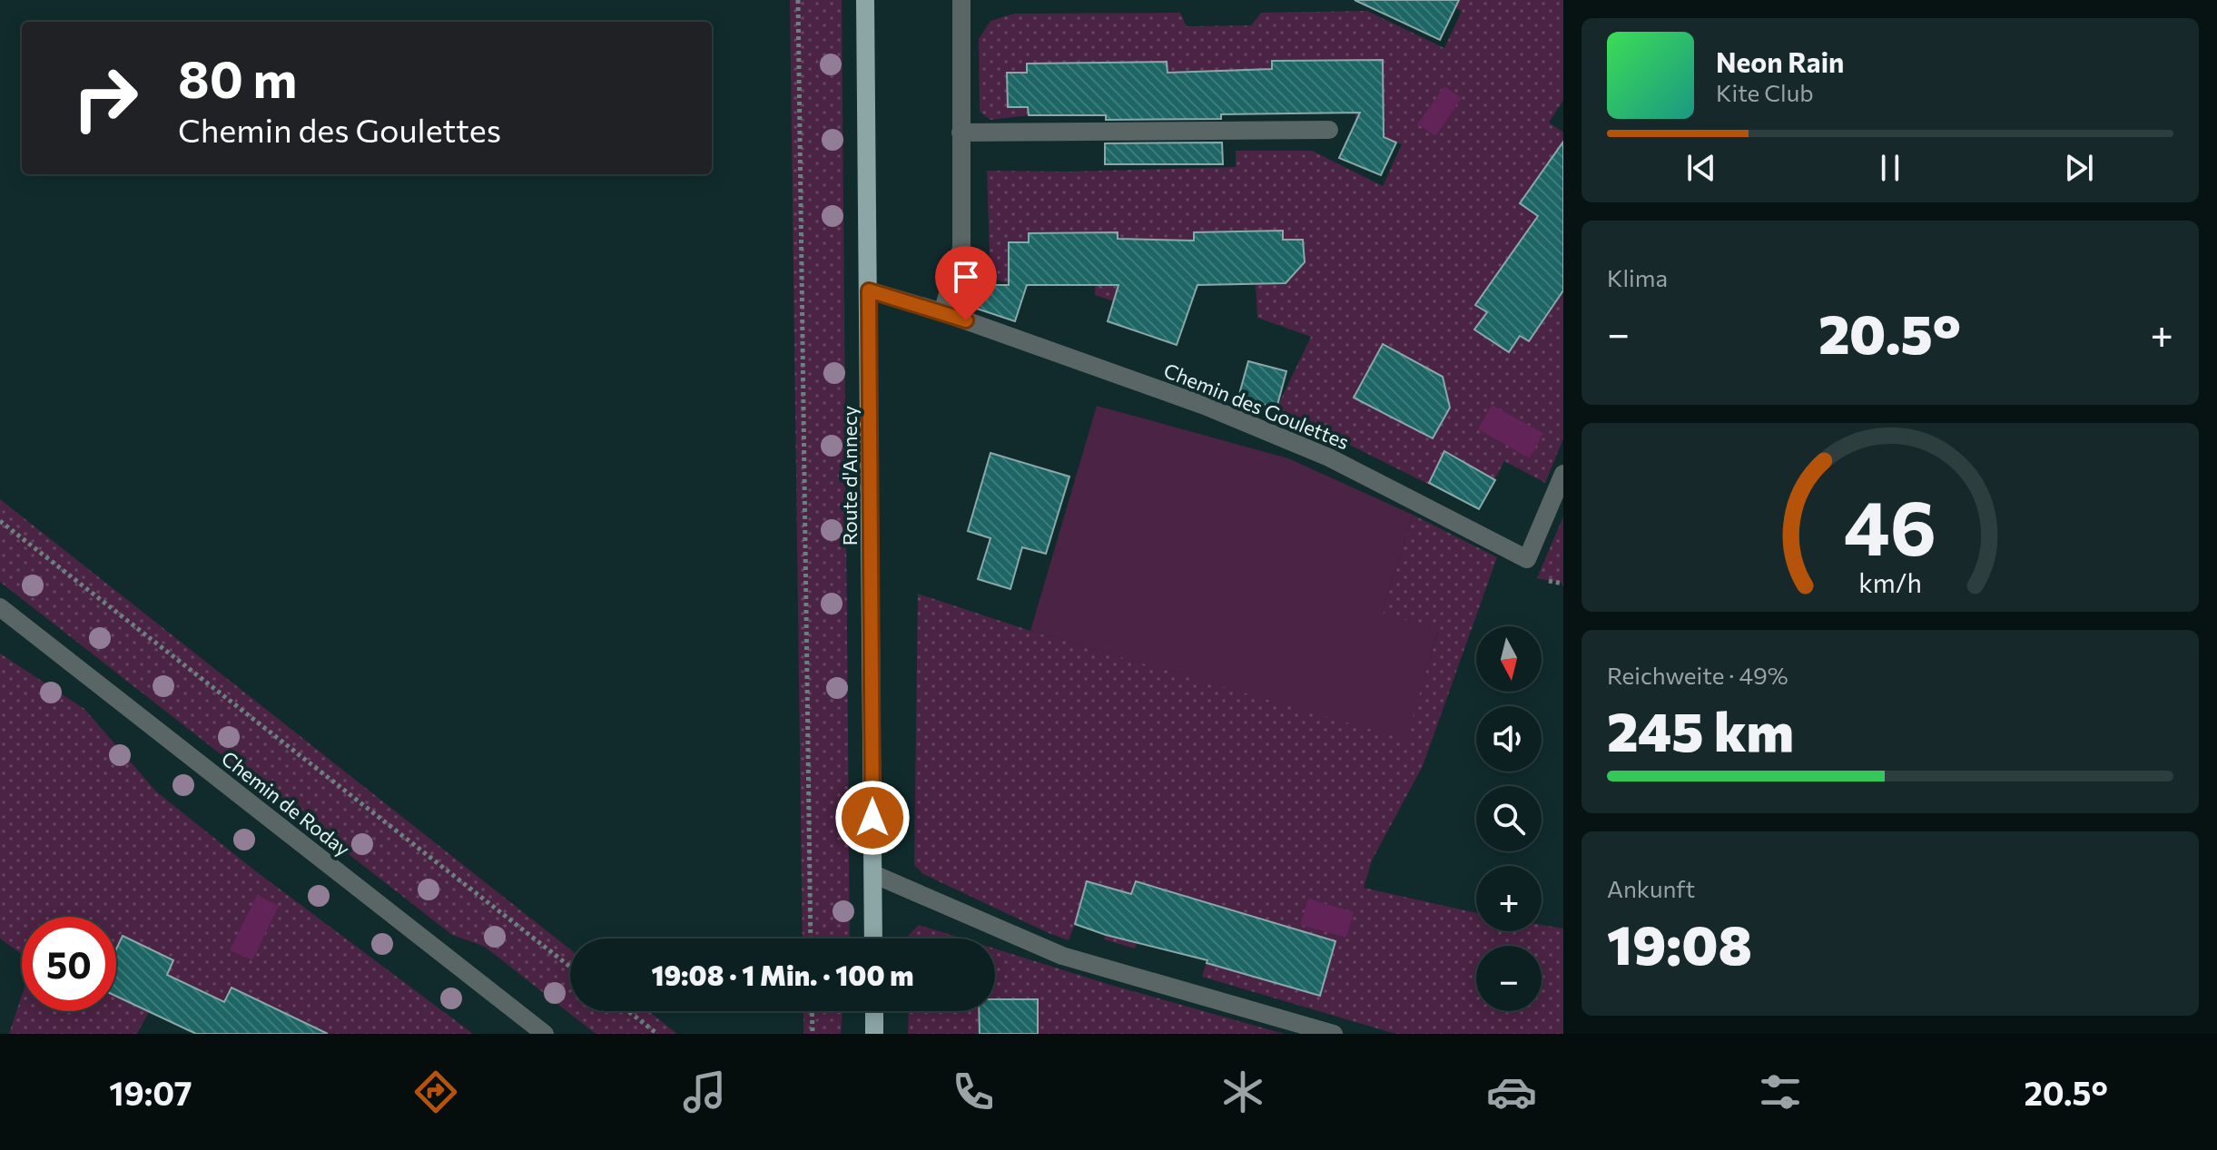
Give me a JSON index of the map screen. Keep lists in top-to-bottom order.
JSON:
{
  "streets": {
    "main road": ["Route d'Annecy"],
    "street": ["Chemin des Goulettes", "Chemin de Roday"]
  },
  "crossings": [
    ["Chemin des Goulettes", "Route d'Annecy"]
  ],
  "north": "bottom",
  "page": {
    "turn": ["80 m", "Chemin des Goulettes"],
    "song": ["Neon Rain", "Kite Club"],
    "tile": [
      "Klima",
      ["Reichweite · 49%", "245 km"],
      ["Ankunft", "19:08"]
    ],
    "heat": ["−", "20.5°", "+"],
    "map_buttons": ["+", "−"],
    "limit": "50",
    "trip": "19:08 · 1 Min. · 100 m",
    "tabs": ["19:07", "20.5°"],
    "gauge": ["46", "km/h"]
  }
}
